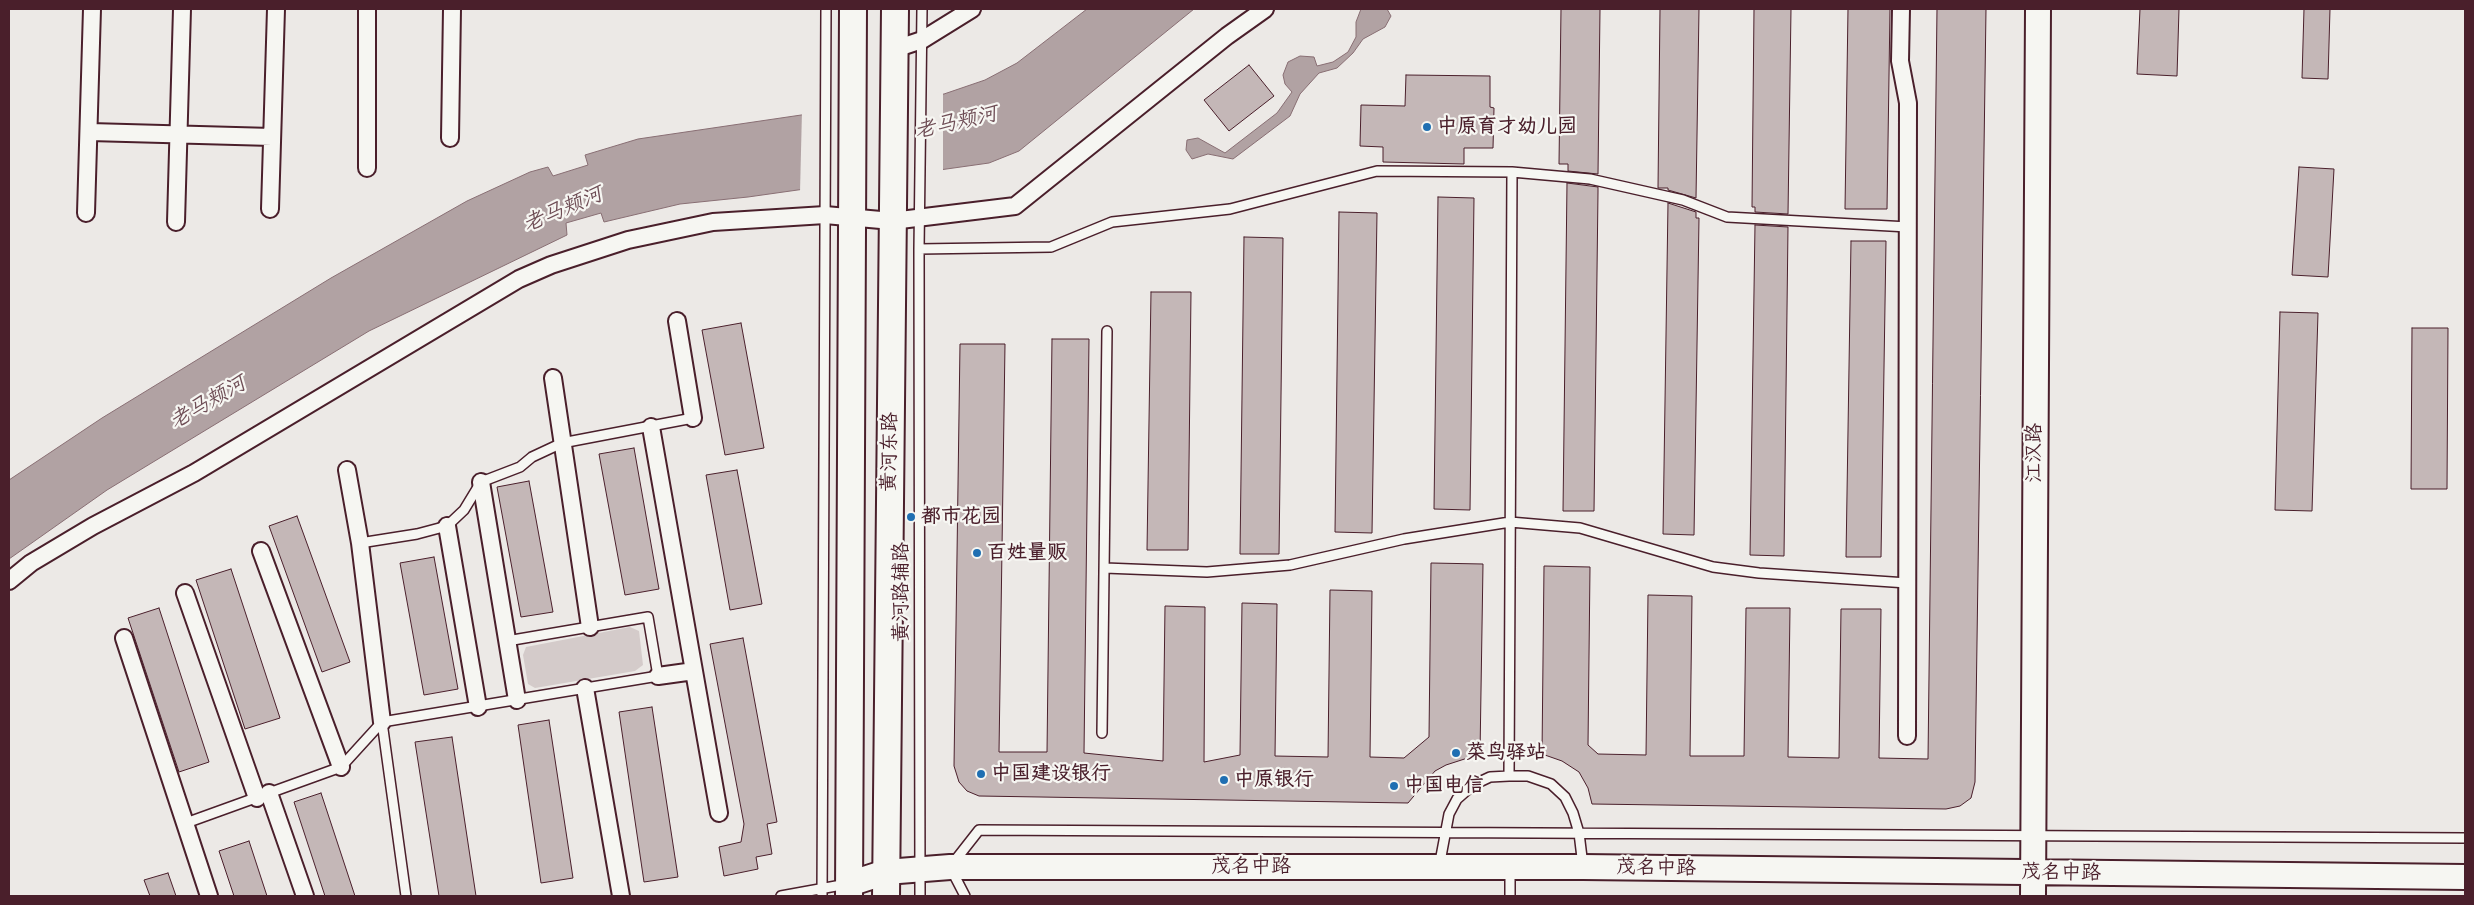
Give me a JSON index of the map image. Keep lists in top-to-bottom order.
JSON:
{
  "streets": {
    "main road": ["黄河东路"],
    "street": ["江汉路", "茂名中路"],
    "lane": ["黄河路辅路"]
  },
  "crossings": [
    ["黄河东路", "茂名中路"],
    ["江汉路", "茂名中路"],
    ["黄河路辅路", "茂名中路"]
  ],
  "water": ["老马颊河"],
  "places": [
    "中原育才幼儿园",
    "都市花园",
    "百姓量贩",
    "菜鸟驿站",
    "中国建设银行",
    "中原银行",
    "中国电信"
  ]
}
